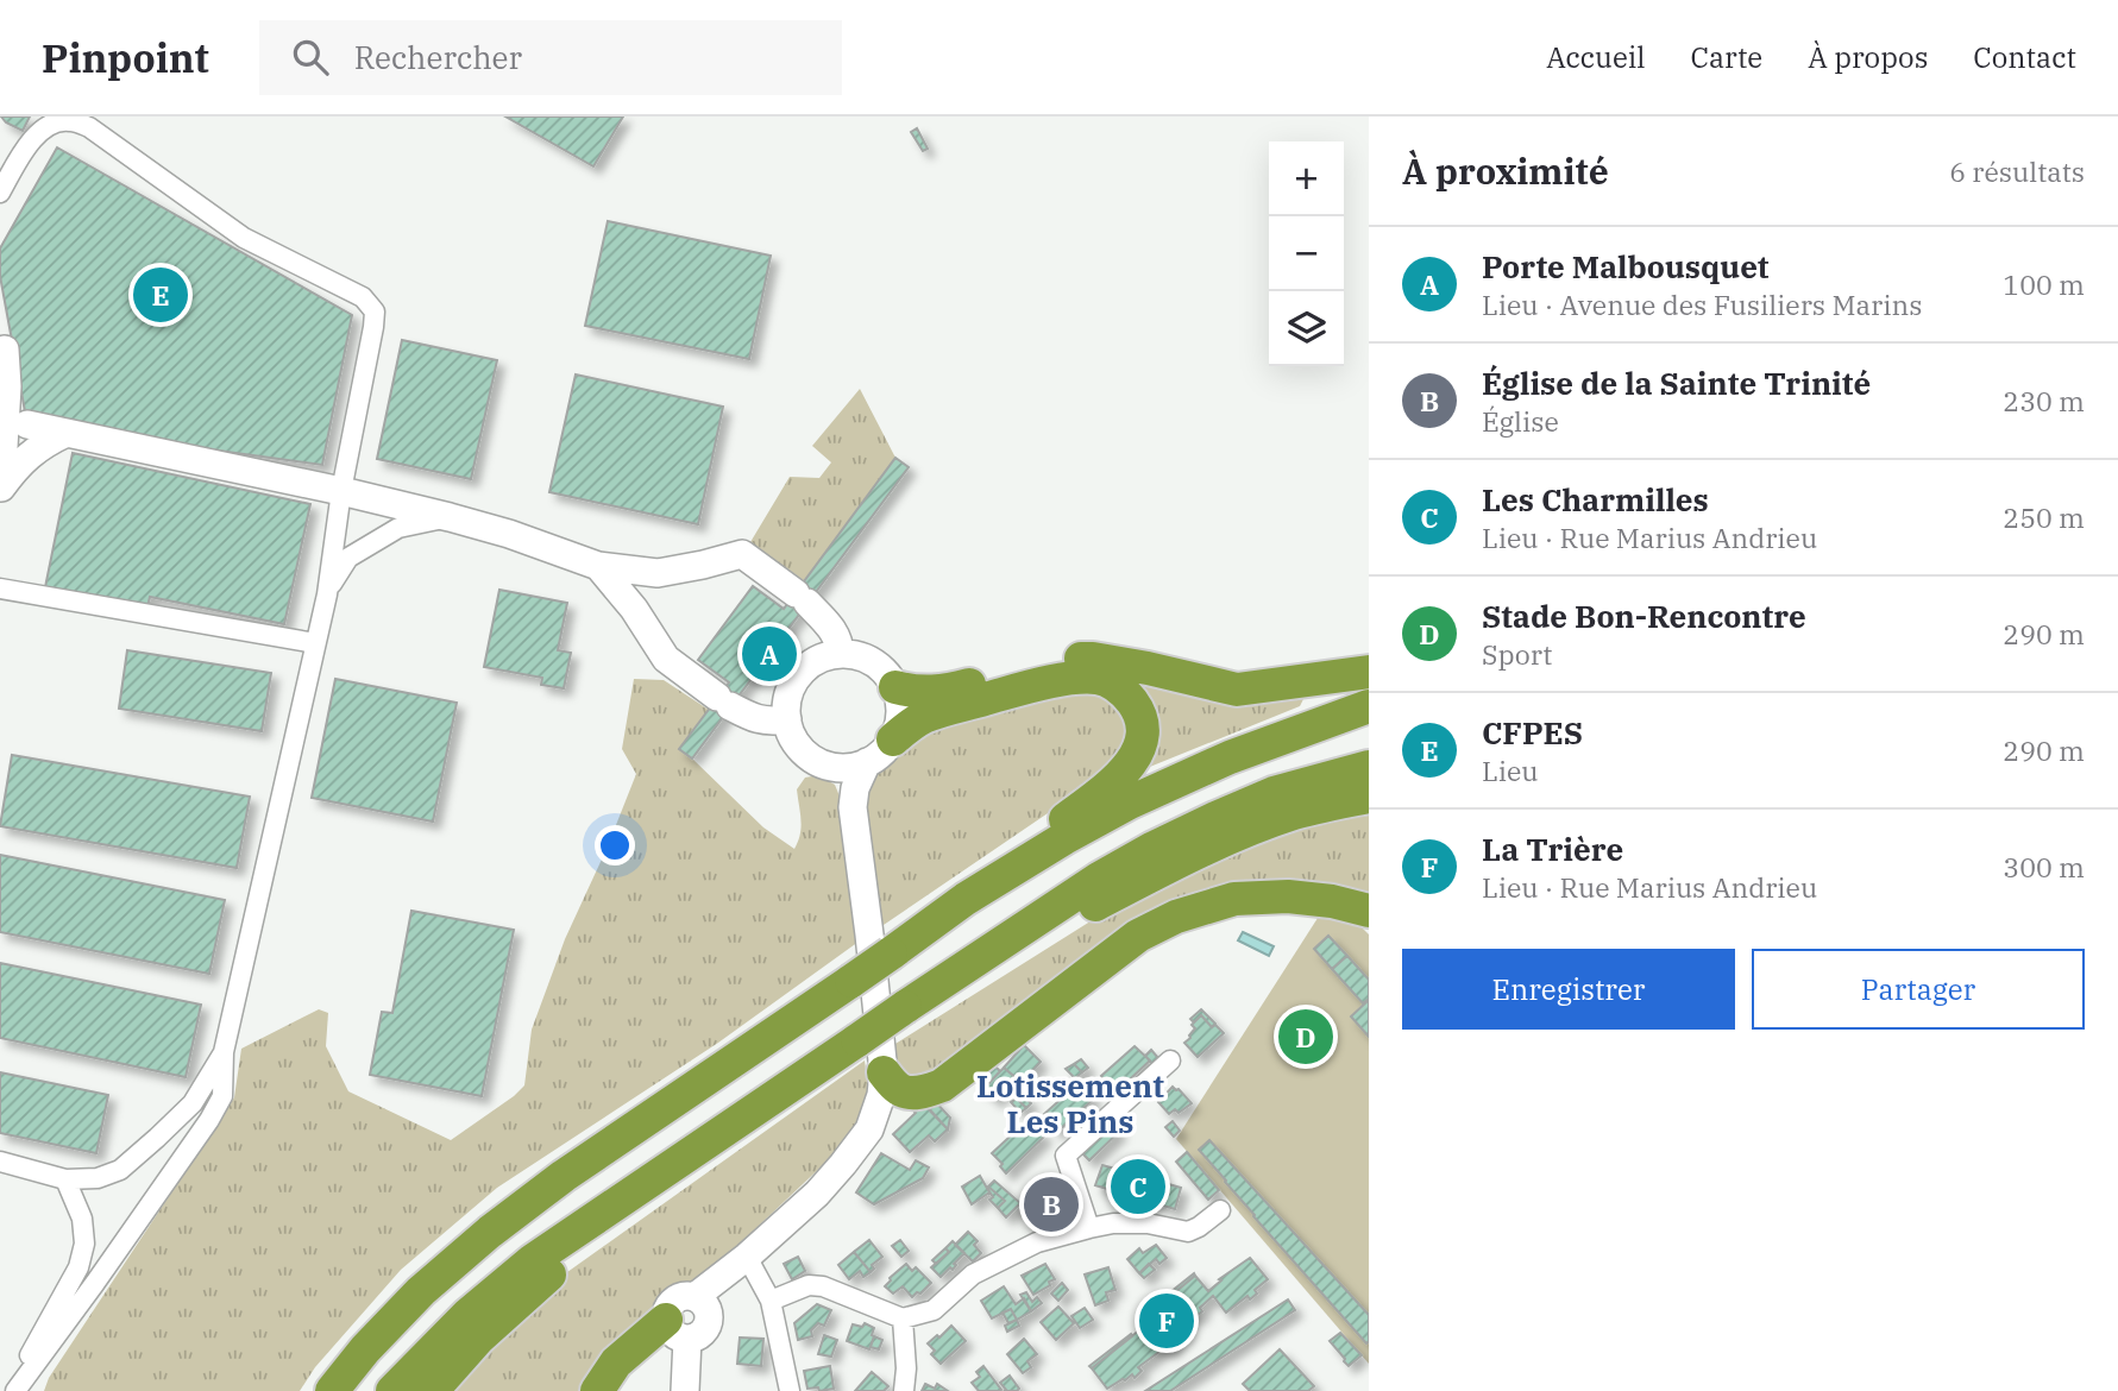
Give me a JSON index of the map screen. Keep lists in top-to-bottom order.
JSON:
{
  "districts": ["Lotissement Les Pins"],
  "page": {
    "header": "Pinpoint",
    "search": "Rechercher",
    "nav": [
      "Accueil",
      "Carte",
      "À propos",
      "Contact"
    ],
    "heading": ["À proximité", "6 résultats"],
    "map_buttons": ["+", "−"],
    "list": [
      {
        "mark": "A",
        "name": "Porte Malbousquet",
        "note": "Lieu · Avenue des Fusiliers Marins",
        "value": "100 m"
      },
      {
        "mark": "B",
        "name": "Église de la Sainte Trinité",
        "note": "Église",
        "value": "230 m"
      },
      {
        "mark": "C",
        "name": "Les Charmilles",
        "note": "Lieu · Rue Marius Andrieu",
        "value": "250 m"
      },
      {
        "mark": "D",
        "name": "Stade Bon-Rencontre",
        "note": "Sport",
        "value": "290 m"
      },
      {
        "mark": "E",
        "name": "CFPES",
        "note": "Lieu",
        "value": "290 m"
      },
      {
        "mark": "F",
        "name": "La Trière",
        "note": "Lieu · Rue Marius Andrieu",
        "value": "300 m"
      }
    ],
    "pins": [
      "E",
      "A",
      "D",
      "C",
      "B",
      "F"
    ],
    "buttons": ["Enregistrer", "Partager"]
  }
}
